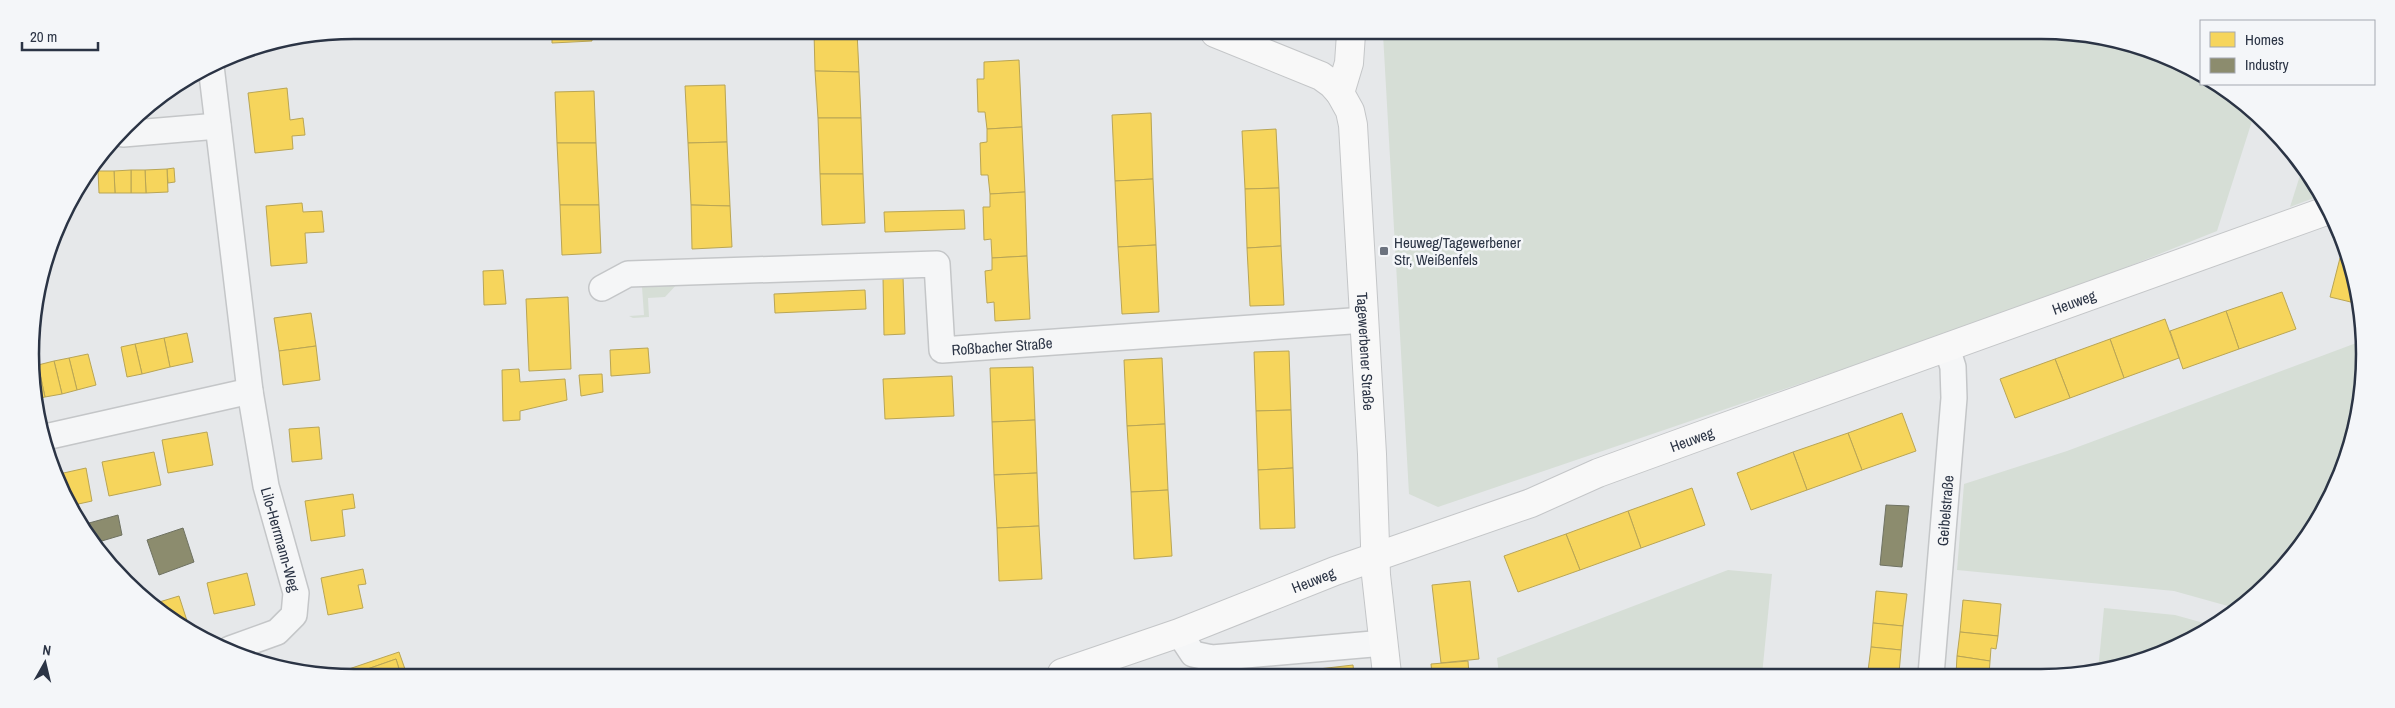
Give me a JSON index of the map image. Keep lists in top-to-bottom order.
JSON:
{
  "streets": {
    "street": [
      "Heuweg",
      "Roßbacher Straße",
      "Tagewerbener Straße",
      "Geibelstraße",
      "Lilo-Herrmann-Weg"
    ]
  },
  "crossings": [
    ["Heuweg", "Tagewerbener Straße"],
    ["Heuweg", "Geibelstraße"],
    ["Roßbacher Straße", "Tagewerbener Straße"]
  ],
  "places": {
    "transit": ["Heuweg/Tagewerbener Str, Weißenfels"]
  },
  "legend": ["Homes", "Industry"],
  "scale_bar": "20 m",
  "north": "top"
}
